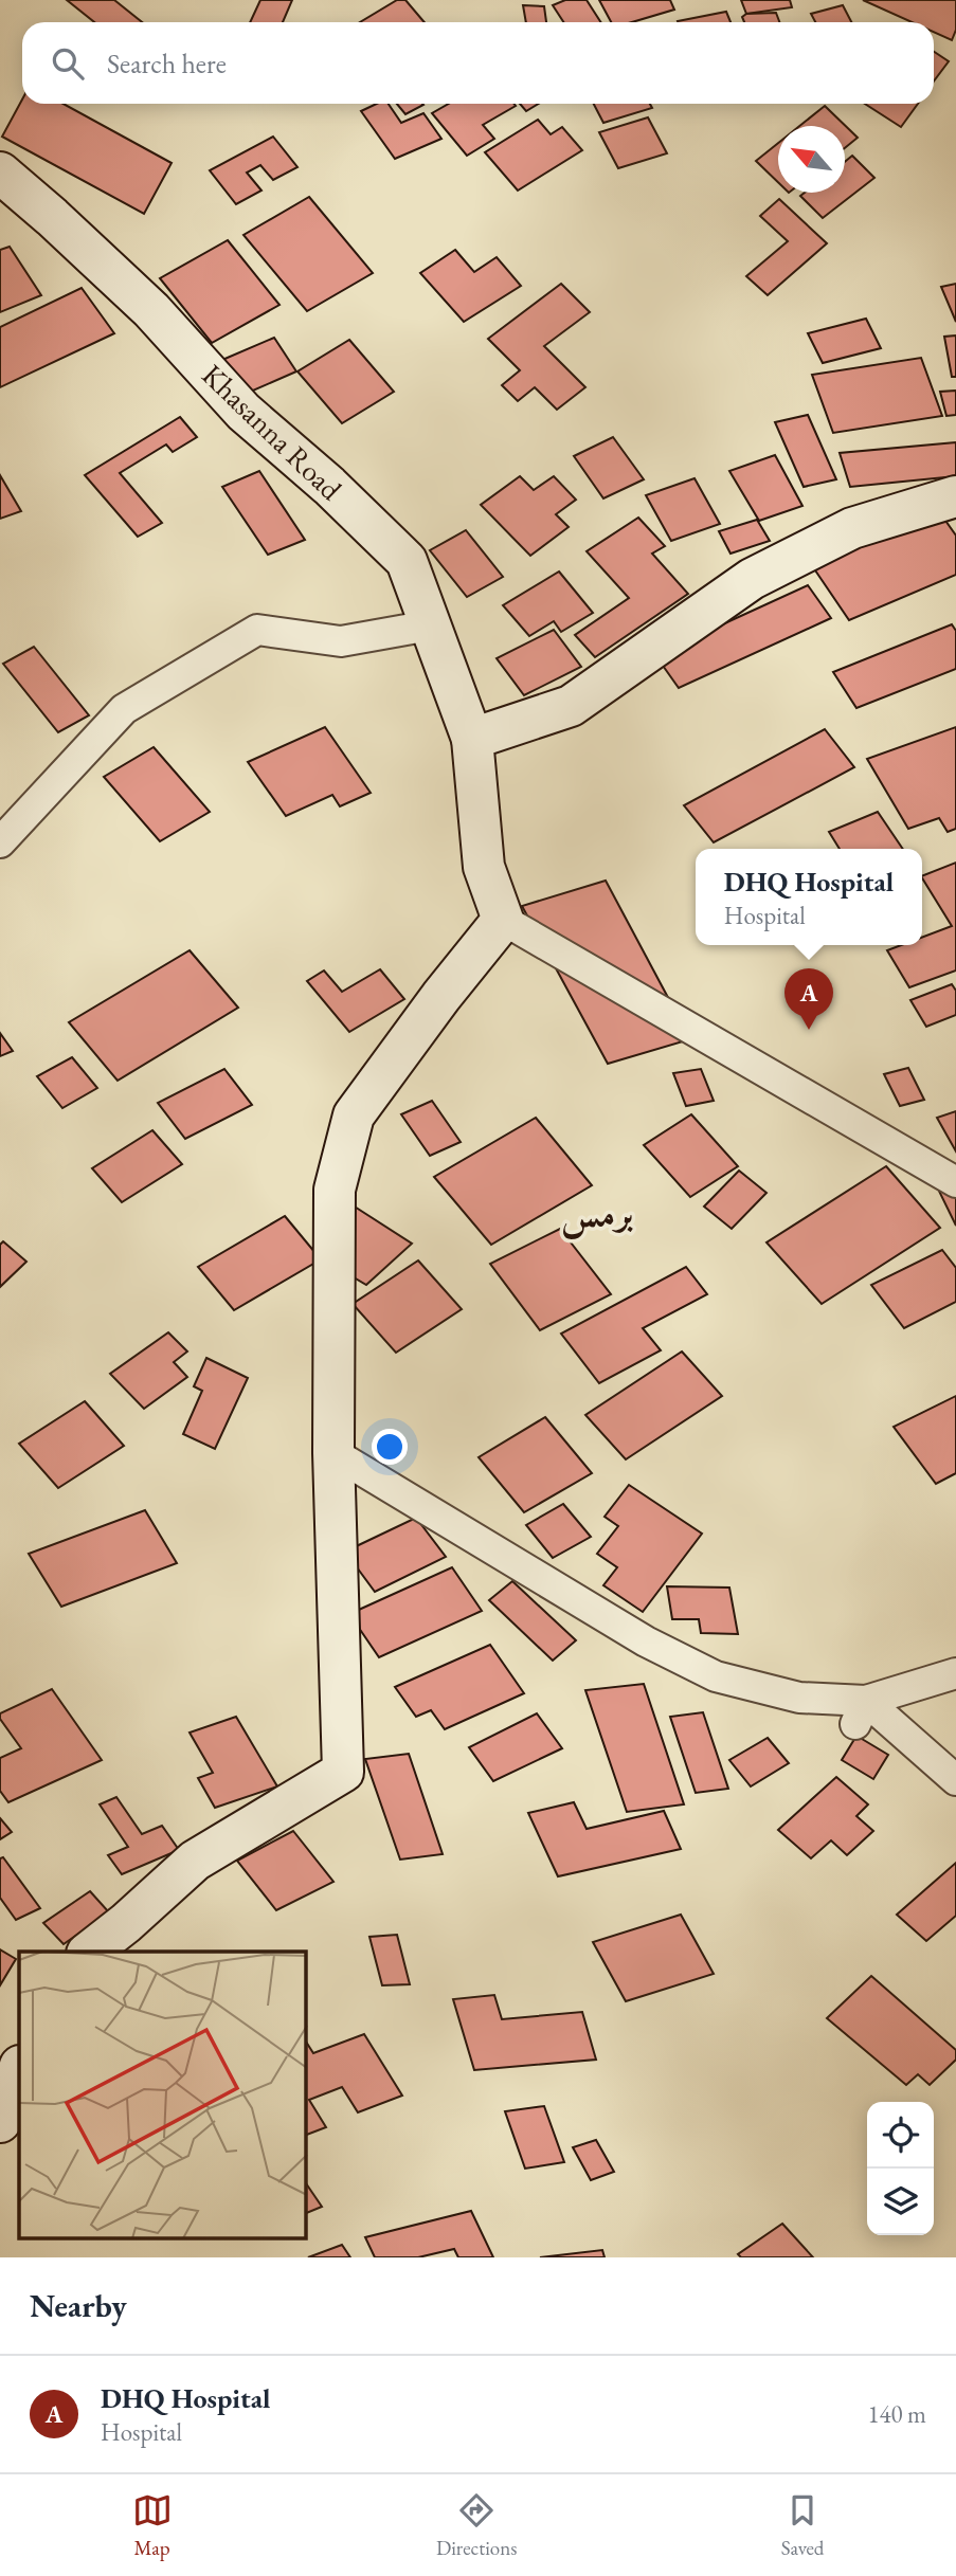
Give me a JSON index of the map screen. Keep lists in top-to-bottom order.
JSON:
{
  "streets": {
    "street": ["Khasanna Road"]
  },
  "districts": ["برمس"],
  "north": "top left",
  "page": {
    "search": "Search here",
    "popup": ["DHQ Hospital", "Hospital"],
    "pins": "A",
    "heading": "Nearby",
    "list": [
      {
        "mark": "A",
        "name": "DHQ Hospital",
        "note": "Hospital",
        "value": "140 m"
      }
    ],
    "nav": ["Map", "Directions", "Saved"]
  }
}
